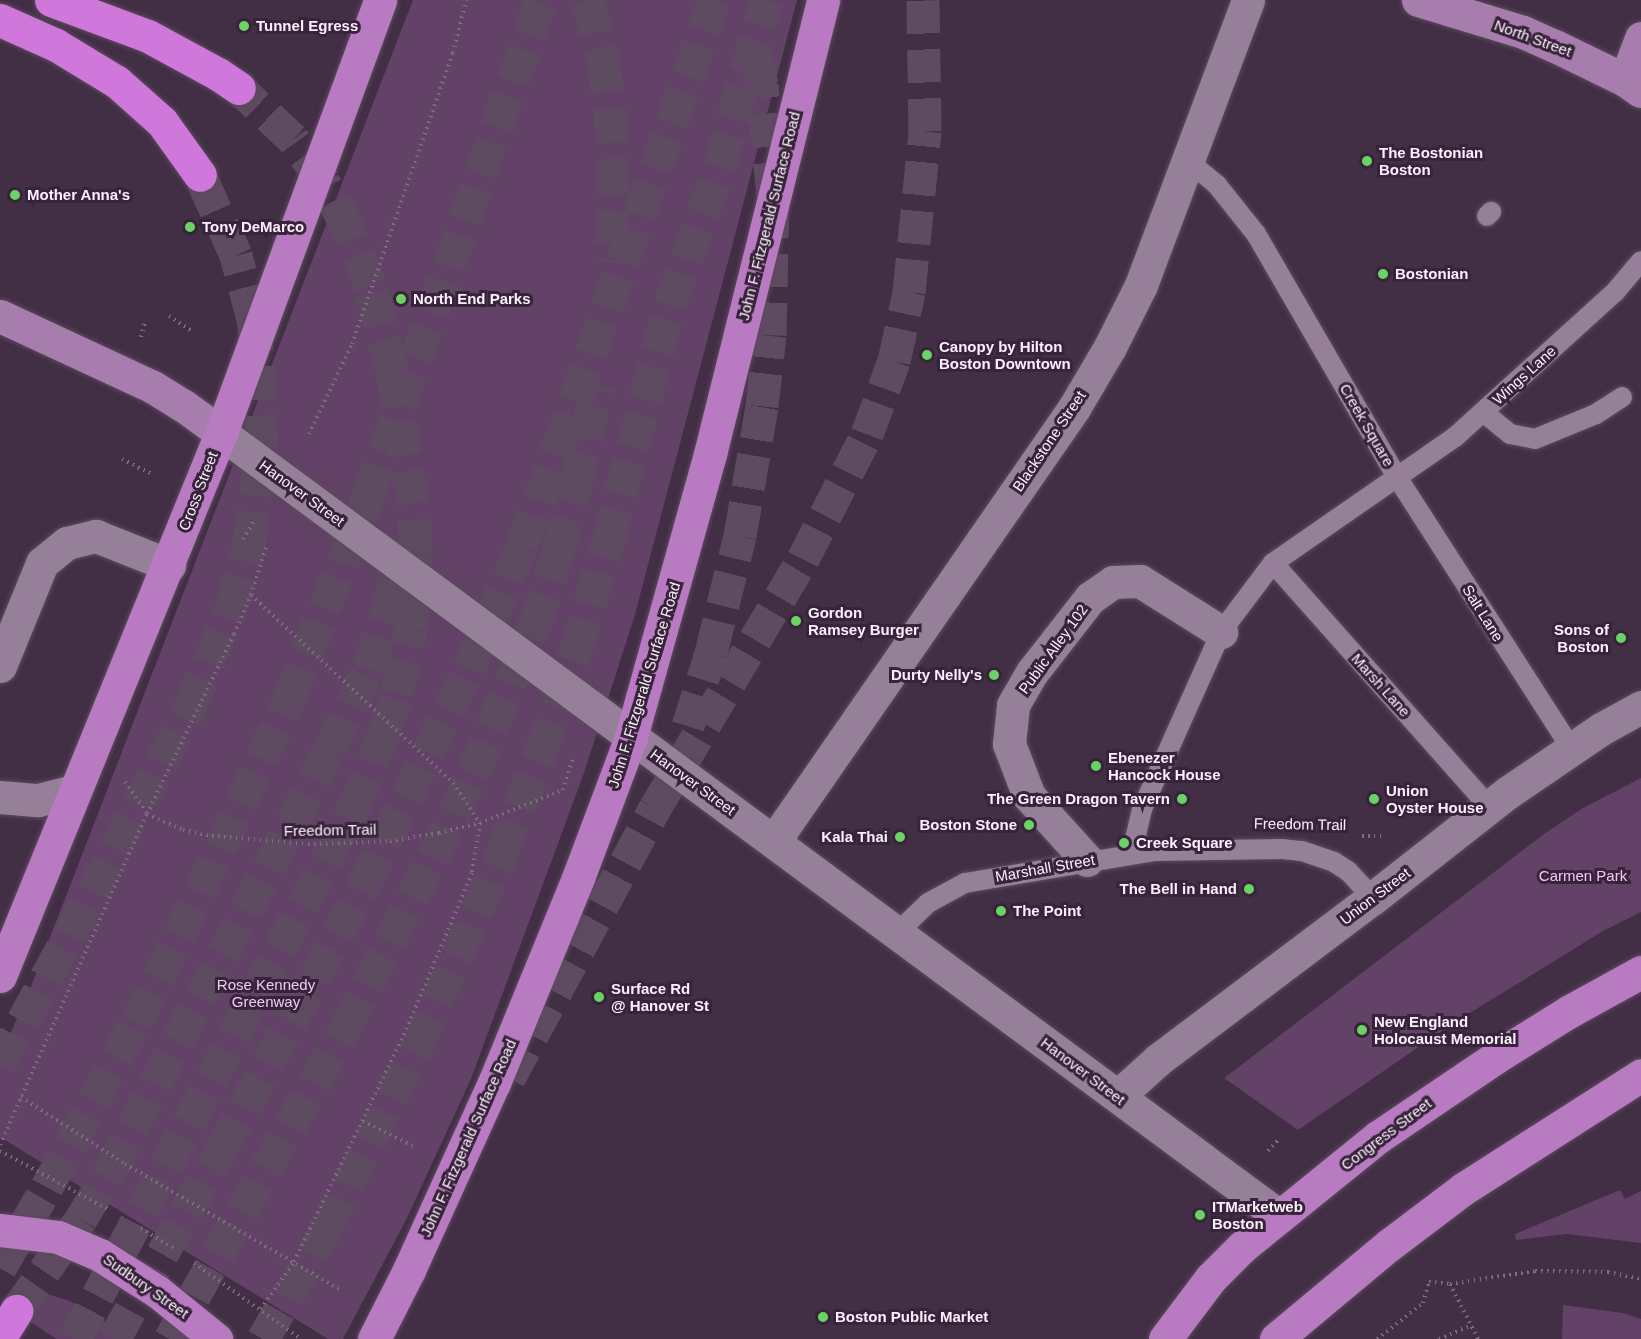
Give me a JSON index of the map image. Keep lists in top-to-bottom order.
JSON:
{
  "streets": {
    "main road": [
      "North Street",
      "John F. Fitzgerald Surface Road",
      "Cross Street",
      "Hanover Street",
      "Congress Street",
      "Sudbury Street"
    ],
    "street": ["Blackstone Street", "Public Alley 102", "Union Street"],
    "lane": [
      "Wings Lane",
      "Creek Square",
      "Salt Lane",
      "Marsh Lane",
      "Marshall Street"
    ],
    "path": ["Freedom Trail"]
  },
  "crossings": [
    ["John F. Fitzgerald Surface Road", "Hanover Street"],
    ["Wings Lane", "Creek Square"],
    ["Wings Lane", "Salt Lane"],
    ["Creek Square", "Blackstone Street"],
    ["Creek Square", "Salt Lane"],
    ["Creek Square", "Public Alley 102"],
    ["Creek Square", "Marsh Lane"],
    ["Creek Square", "Marshall Street"],
    ["Blackstone Street", "Hanover Street"],
    ["Cross Street", "Hanover Street"],
    ["Hanover Street", "Marshall Street"],
    ["Hanover Street", "Union Street"],
    ["Hanover Street", "Congress Street"],
    ["Salt Lane", "Union Street"],
    ["Public Alley 102", "Marshall Street"],
    ["Marsh Lane", "Union Street"],
    ["Marshall Street", "Union Street"]
  ],
  "parks": ["Carmen Park", "Rose Kennedy Greenway"],
  "places": [
    "Tunnel Egress",
    "The Bostonian Boston",
    "Mother Anna's",
    "Tony DeMarco",
    "Bostonian",
    "North End Parks",
    "Canopy by Hilton Boston Downtown",
    "Gordon Ramsey Burger",
    "Sons of Boston",
    "Durty Nelly's",
    "Ebenezer Hancock House",
    "The Green Dragon Tavern",
    "Union Oyster House",
    "Boston Stone",
    "Kala Thai",
    "Creek Square",
    "The Bell in Hand",
    "The Point",
    "Surface Rd @ Hanover St",
    "New England Holocaust Memorial",
    "ITMarketweb Boston",
    "Boston Public Market"
  ]
}
